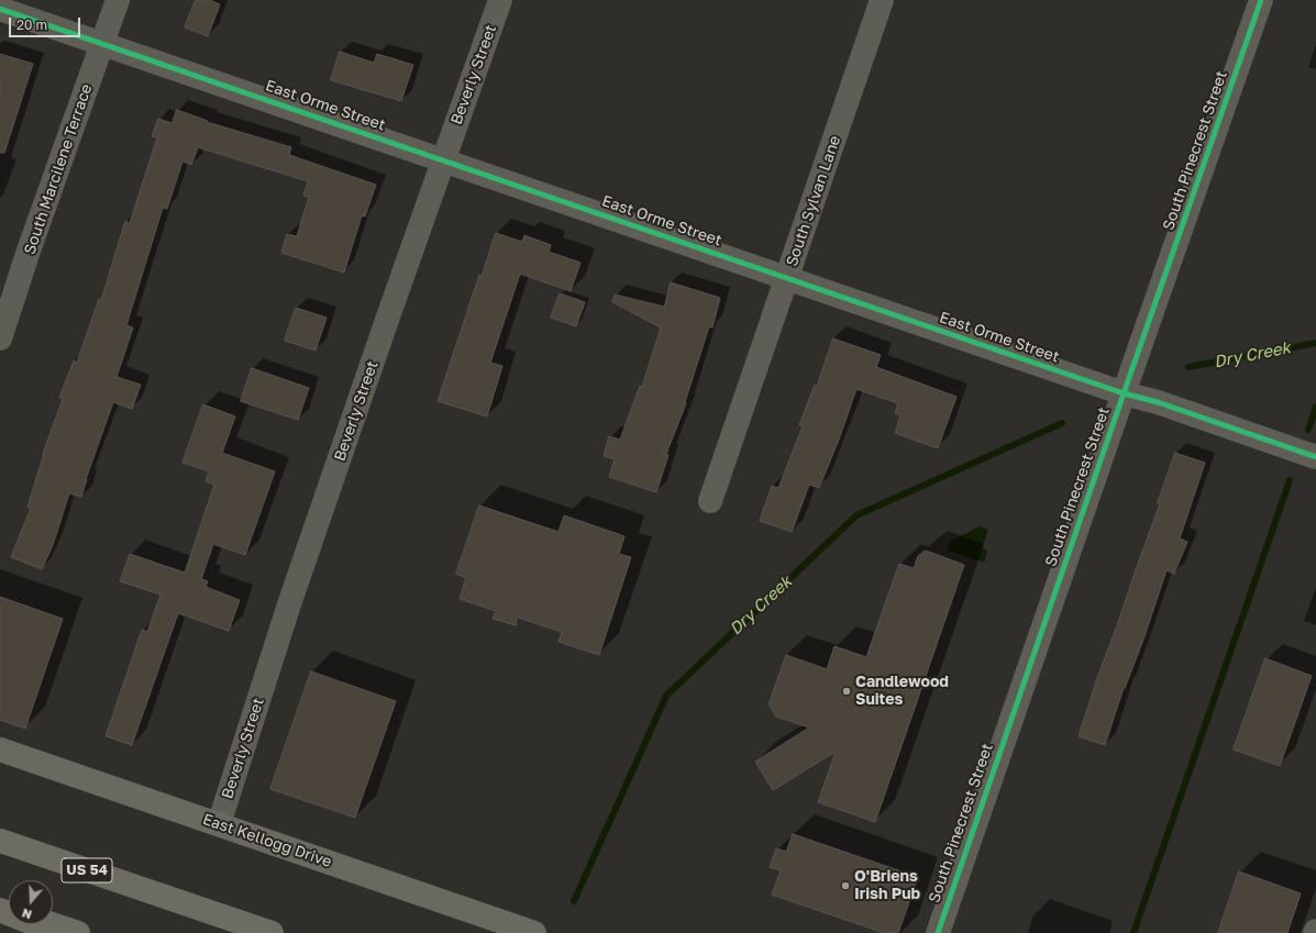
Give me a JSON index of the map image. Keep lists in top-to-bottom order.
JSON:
{
  "streets": {
    "highway": ["US 54"],
    "main road": ["East Kellogg Drive"],
    "street": [
      "Beverly Street",
      "East Orme Street",
      "South Pinecrest Street",
      "South Marcilene Terrace",
      "South Sylvan Lane"
    ]
  },
  "crossings": [
    ["Beverly Street", "East Orme Street"],
    ["Beverly Street", "East Kellogg Drive"],
    ["East Orme Street", "South Pinecrest Street"],
    ["East Orme Street", "South Marcilene Terrace"],
    ["East Orme Street", "South Sylvan Lane"]
  ],
  "water": ["Dry Creek"],
  "places": ["Candlewood Suites", "O'Briens Irish Pub"],
  "scale_bar": "20 m",
  "north": "bottom"
}
